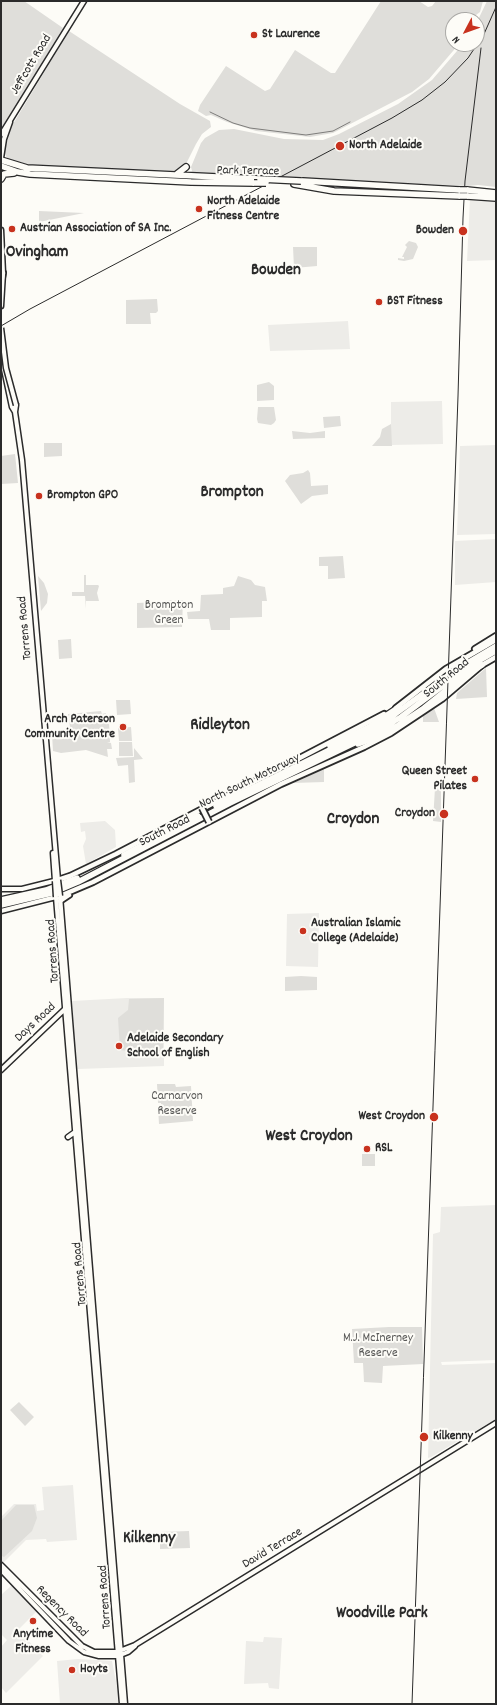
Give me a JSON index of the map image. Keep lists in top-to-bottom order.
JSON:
{
  "streets": {
    "highway": ["Park Terrace", "North South Motorway"],
    "main road": [
      "Jeffcott Road",
      "Torrens Road",
      "South Road",
      "Days Road",
      "David Terrace",
      "Regency Road"
    ]
  },
  "crossings": [
    ["Jeffcott Road", "Park Terrace"],
    ["Torrens Road", "South Road"],
    ["Torrens Road", "Days Road"],
    ["Torrens Road", "David Terrace"],
    ["Torrens Road", "Regency Road"],
    ["David Terrace", "Regency Road"]
  ],
  "districts": [
    "Ovingham",
    "Bowden",
    "Brompton",
    "Ridleyton",
    "Croydon",
    "West Croydon",
    "Kilkenny",
    "Woodville Park"
  ],
  "parks": ["Brompton Green", "Carnarvon Reserve", "M.J. McInerney Reserve"],
  "places": [
    "St Laurence",
    "North Adelaide",
    "North Adelaide Fitness Centre",
    "Austrian Association of SA Inc.",
    "Bowden",
    "BST Fitness",
    "Brompton GPO",
    "Arch Paterson Community Centre",
    "Queen Street Pilates",
    "Croydon",
    "Australian Islamic College (Adelaide)",
    "Adelaide Secondary School of English",
    "West Croydon",
    "RSL",
    "Kilkenny",
    "Anytime Fitness",
    "Hoyts"
  ],
  "north": "bottom left"
}
